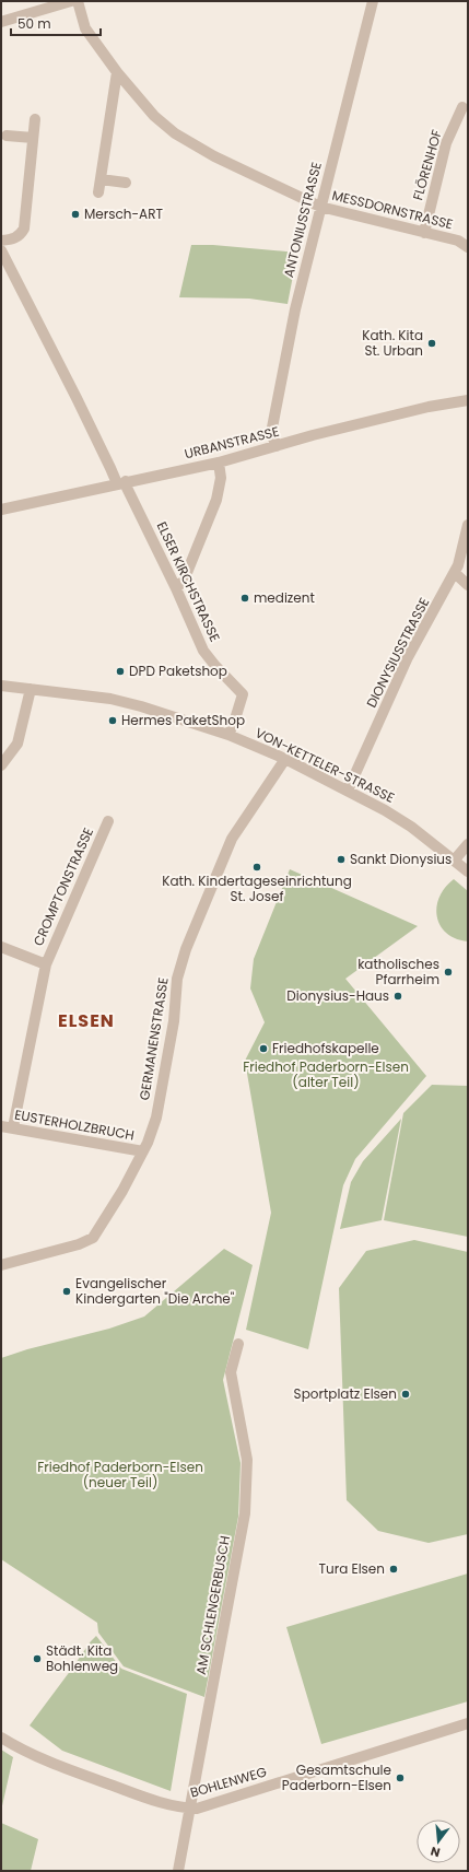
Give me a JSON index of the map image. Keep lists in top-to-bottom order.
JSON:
{
  "streets": {
    "street": [
      "FLÖRENHOF",
      "MESSDORNSTRASSE",
      "ANTONIUSSTRASSE",
      "URBANSTRASSE",
      "ELSER KIRCHSTRASSE",
      "DIONYSIUSSTRASSE",
      "VON-KETTELER-STRASSE",
      "CROMPTONSTRASSE",
      "GERMANENSTRASSE",
      "EUSTERHOLZBRUCH",
      "AM SCHLENGERBUSCH",
      "BOHLENWEG"
    ]
  },
  "crossings": [
    ["FLÖRENHOF", "MESSDORNSTRASSE"],
    ["MESSDORNSTRASSE", "ANTONIUSSTRASSE"],
    ["ANTONIUSSTRASSE", "URBANSTRASSE"],
    ["URBANSTRASSE", "ELSER KIRCHSTRASSE"],
    ["ELSER KIRCHSTRASSE", "VON-KETTELER-STRASSE"],
    ["DIONYSIUSSTRASSE", "VON-KETTELER-STRASSE"],
    ["VON-KETTELER-STRASSE", "GERMANENSTRASSE"],
    ["CROMPTONSTRASSE", "EUSTERHOLZBRUCH"],
    ["GERMANENSTRASSE", "EUSTERHOLZBRUCH"],
    ["AM SCHLENGERBUSCH", "BOHLENWEG"]
  ],
  "districts": ["ELSEN"],
  "parks": ["Friedhof Paderborn-Elsen (alter Teil)", "Friedhof Paderborn-Elsen (neuer Teil)"],
  "places": [
    "Mersch-ART",
    "Kath. Kita St. Urban",
    "medizent",
    "DPD Paketshop",
    "Hermes PaketShop",
    "Sankt Dionysius",
    "Kath. Kindertageseinrichtung St. Josef",
    "katholisches Pfarrheim",
    "Dionysius-Haus",
    "Friedhofskapelle",
    "Evangelischer Kindergarten \"Die Arche\"",
    "Sportplatz Elsen",
    "Tura Elsen",
    "Städt. Kita Bohlenweg",
    "Gesamtschule Paderborn-Elsen"
  ],
  "scale_bar": "50 m",
  "north": "bottom"
}
